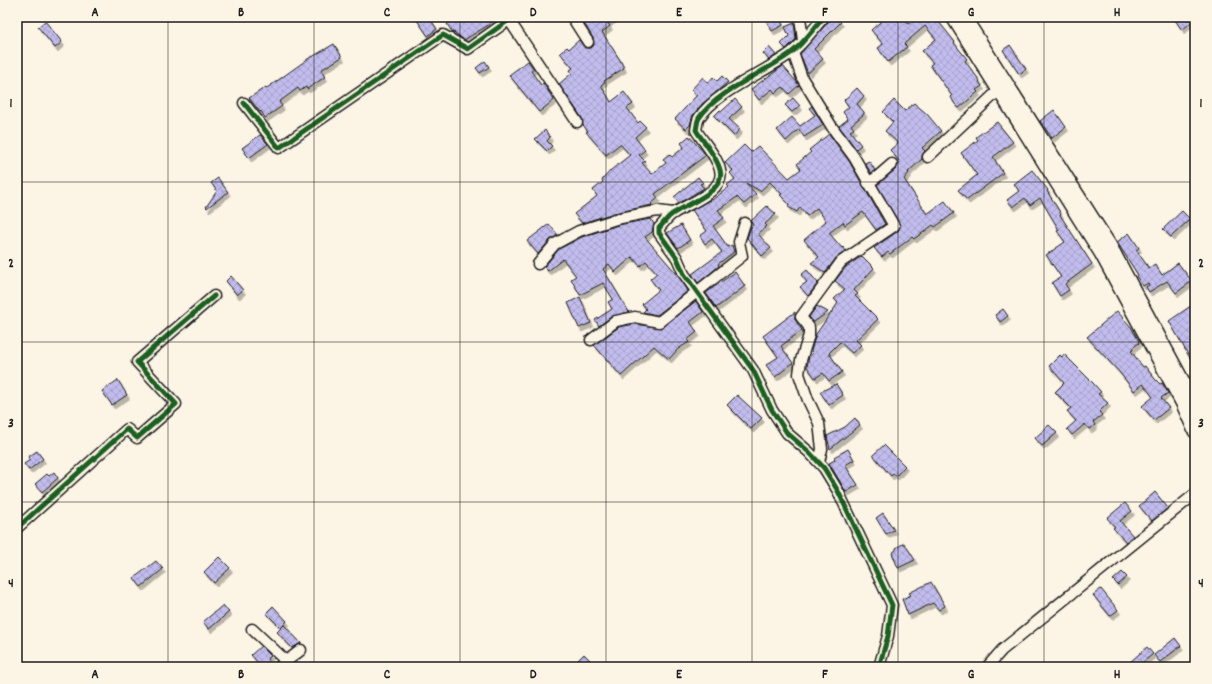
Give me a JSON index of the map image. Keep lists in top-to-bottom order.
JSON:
{
  "grid": {
    "columns": [
      "A",
      "B",
      "C",
      "D",
      "E",
      "F",
      "G",
      "H"
    ],
    "rows": [
      "1",
      "2",
      "3",
      "4"
    ]
  }
}
